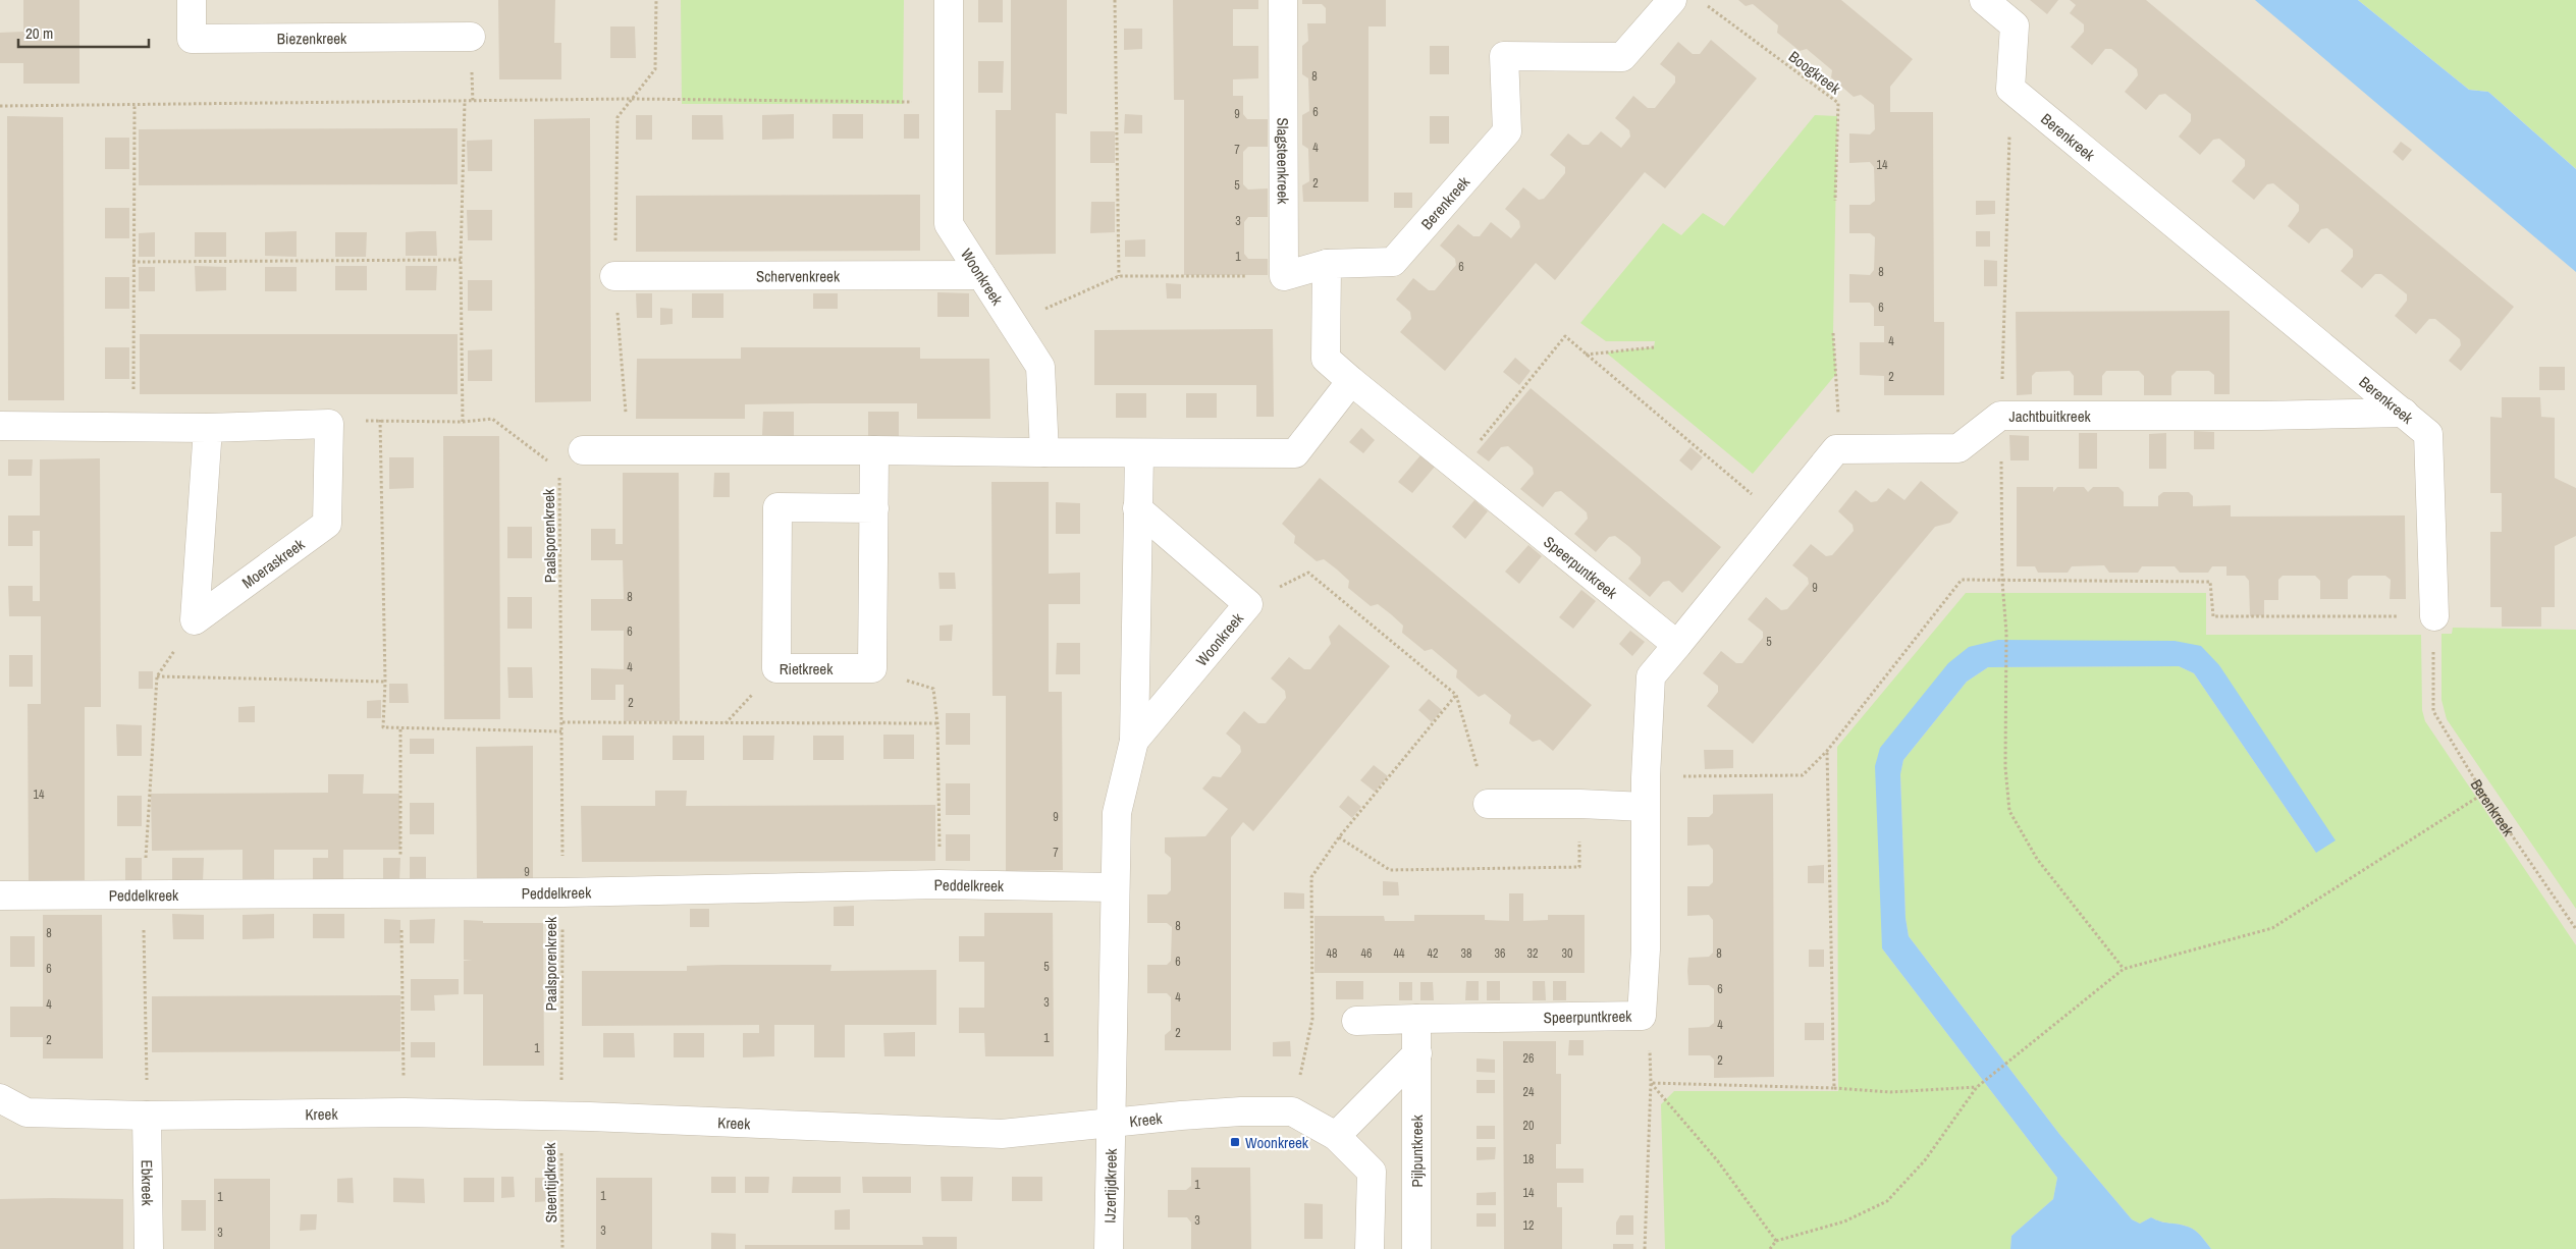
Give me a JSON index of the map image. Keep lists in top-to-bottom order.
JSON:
{
  "streets": {
    "street": [
      "Biezenkreek",
      "Berenkreek",
      "Slagsteenkreek",
      "Schervenkreek",
      "Woonkreek",
      "Jachtbuitkreek",
      "Moeraskreek",
      "Speerpuntkreek",
      "Rietkreek",
      "Peddelkreek",
      "Kreek",
      "Pijlpuntkreek",
      "Ebkreek",
      "IJzertijdkreek"
    ],
    "path": ["Boogkreek", "Paalsporenkreek", "Steentijdkreek"]
  },
  "crossings": [
    ["Berenkreek", "Jachtbuitkreek"],
    ["Schervenkreek", "Woonkreek"],
    ["Schervenkreek", "Paalsporenkreek"],
    ["Woonkreek", "Peddelkreek"],
    ["Woonkreek", "Kreek"],
    ["Woonkreek", "IJzertijdkreek"],
    ["Paalsporenkreek", "Peddelkreek"],
    ["Paalsporenkreek", "Kreek"],
    ["Paalsporenkreek", "Steentijdkreek"],
    ["Speerpuntkreek", "Pijlpuntkreek"],
    ["Kreek", "Ebkreek"],
    ["Kreek", "Steentijdkreek"],
    ["Kreek", "IJzertijdkreek"]
  ],
  "places": {
    "transit": ["Woonkreek"]
  },
  "house_numbers": [
    "8",
    "6",
    "9",
    "4",
    "7",
    "14",
    "2",
    "5",
    "3",
    "1",
    "6",
    "8",
    "6",
    "4",
    "2",
    "9",
    "8",
    "6",
    "5",
    "4",
    "2",
    "14",
    "9",
    "7",
    "9",
    "8",
    "8",
    "48",
    "46",
    "44",
    "42",
    "38",
    "36",
    "32",
    "30",
    "8",
    "6",
    "5",
    "6",
    "6",
    "4",
    "3",
    "4",
    "4",
    "2",
    "1",
    "2",
    "1",
    "26",
    "2",
    "24",
    "20",
    "18",
    "1",
    "14",
    "1",
    "1",
    "3",
    "12",
    "3",
    "3"
  ],
  "scale_bar": "20 m"
}
